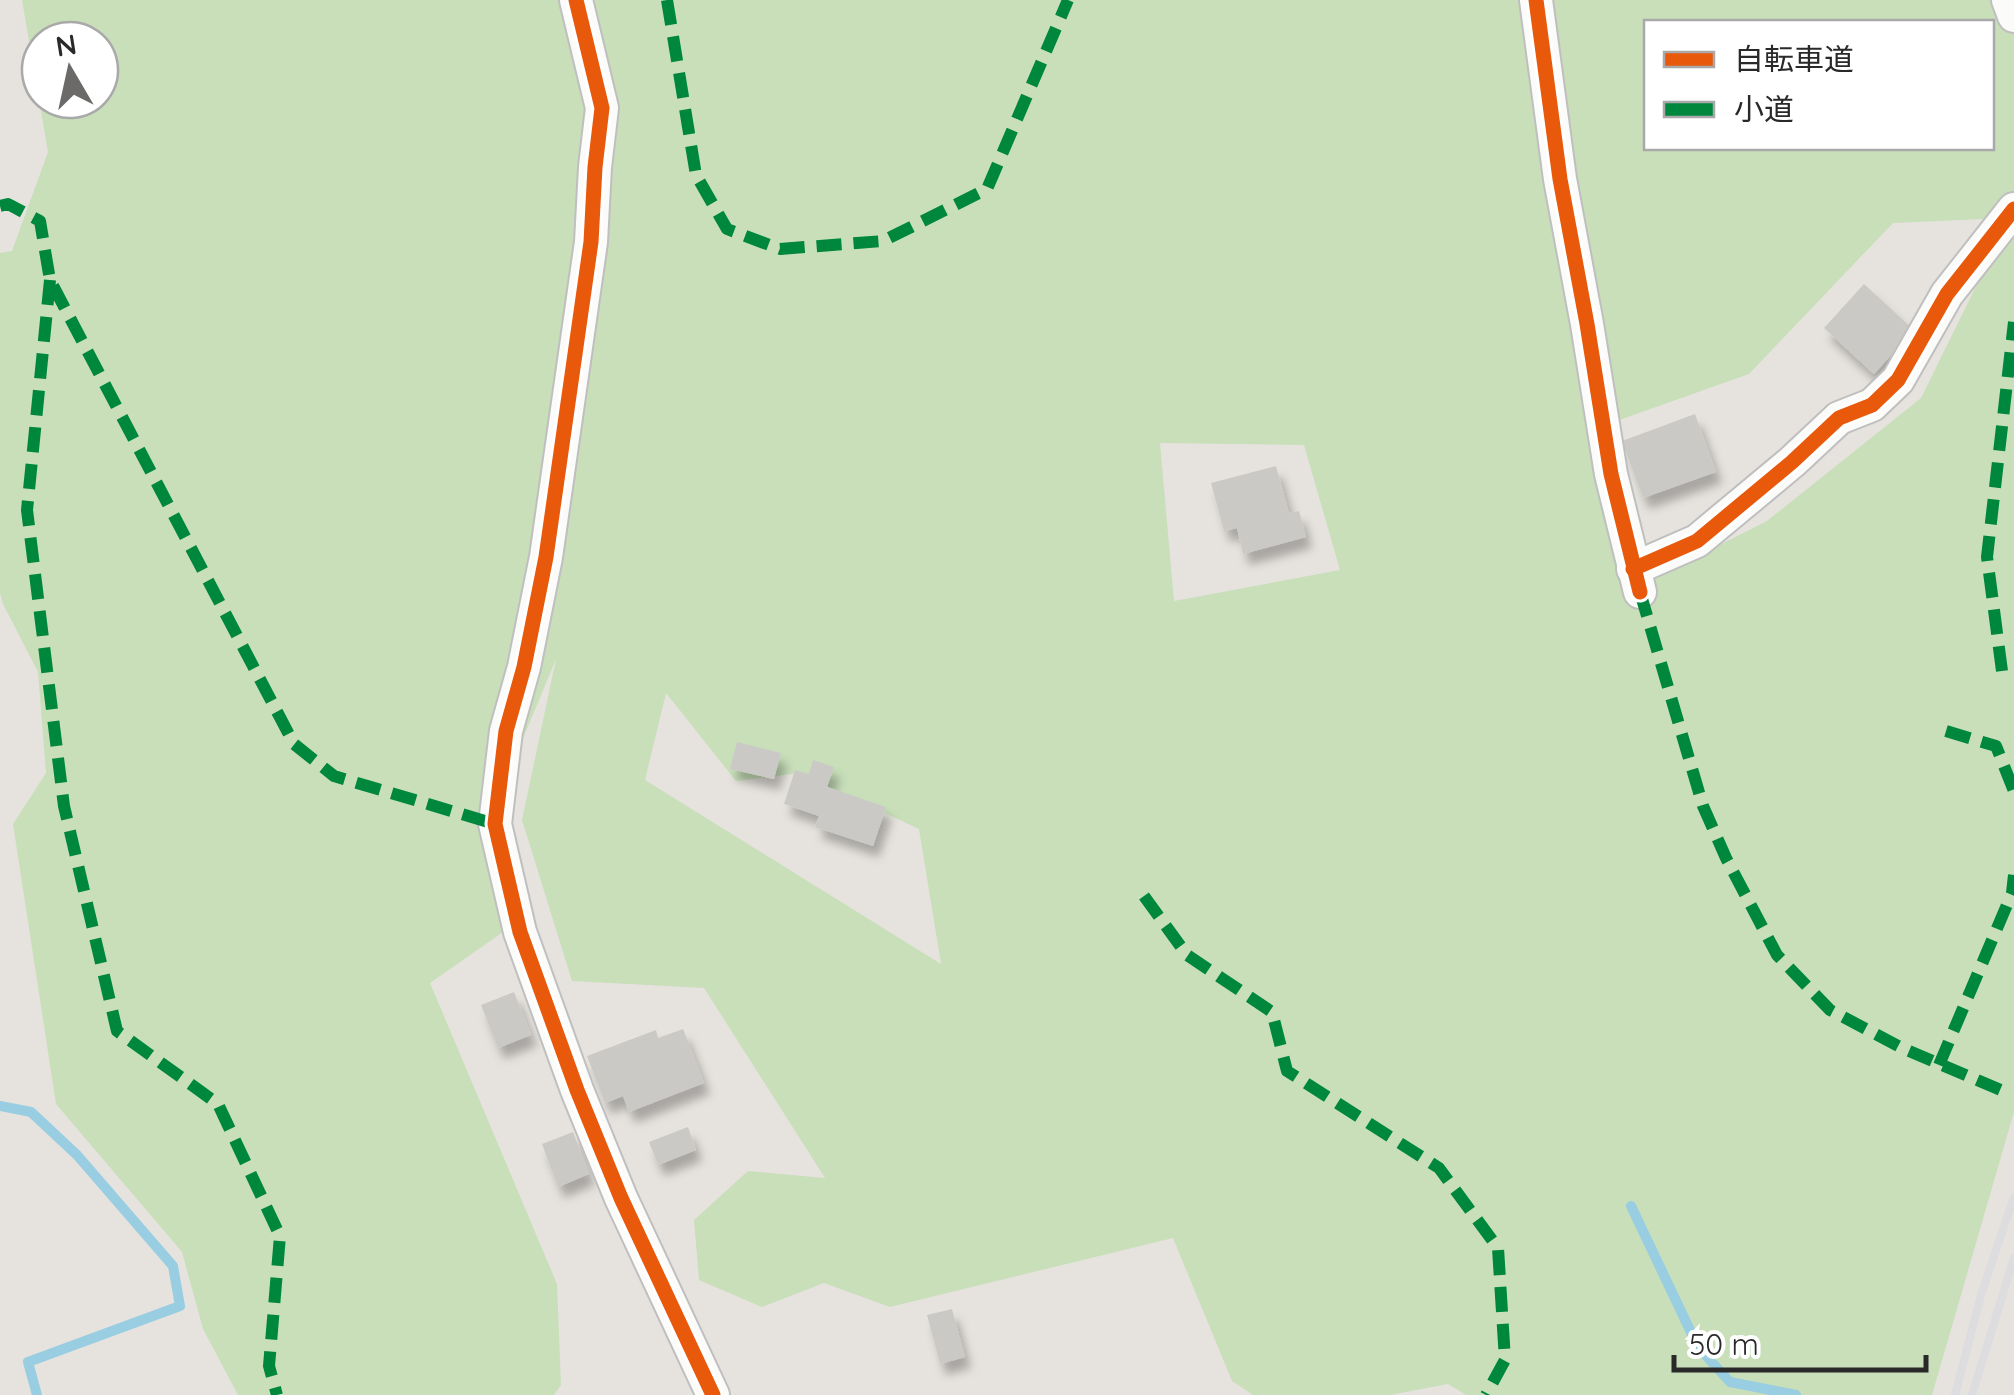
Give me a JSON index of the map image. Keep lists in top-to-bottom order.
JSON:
{
  "legend": ["自転車道", "小道"],
  "scale_bar": "50 m",
  "north": "top"
}
